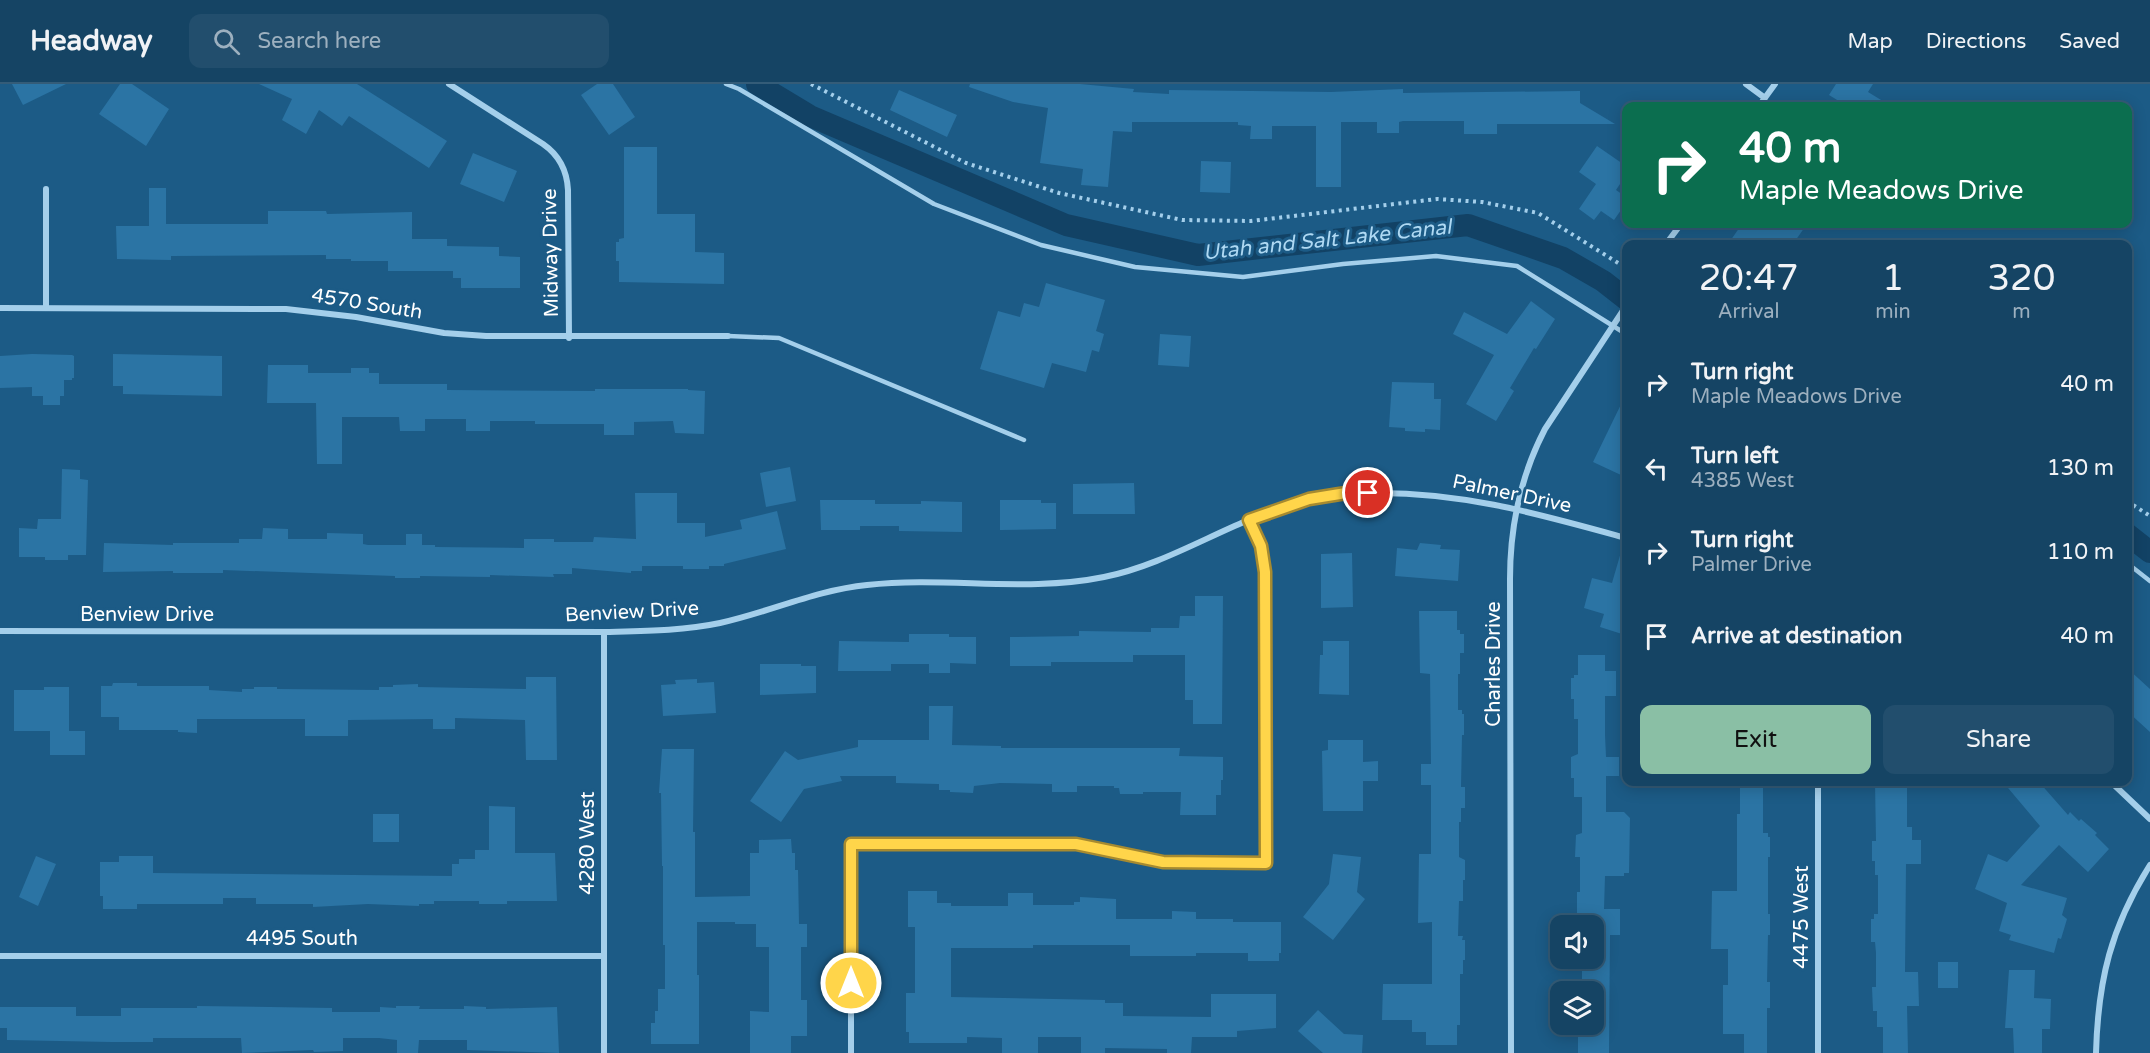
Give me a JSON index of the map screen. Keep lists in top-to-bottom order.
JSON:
{
  "streets": {
    "street": [
      "Midway Drive",
      "4570 South",
      "Palmer Drive",
      "Benview Drive",
      "Charles Drive",
      "4280 West",
      "4475 West",
      "4495 South"
    ]
  },
  "crossings": [
    ["Midway Drive", "4570 South"],
    ["Palmer Drive", "Benview Drive"],
    ["Palmer Drive", "Charles Drive"],
    ["Benview Drive", "4280 West"],
    ["4280 West", "4495 South"]
  ],
  "water": ["Utah and Salt Lake Canal"],
  "page": {
    "header": "Headway",
    "search": "Search here",
    "nav": ["Map", "Directions", "Saved"],
    "turn": ["40 m", "Maple Meadows Drive"],
    "eta": [
      "20:47",
      "Arrival",
      "1",
      "min",
      "320",
      "m"
    ],
    "list": [
      {
        "name": "Turn right",
        "note": "Maple Meadows Drive",
        "value": "40 m"
      },
      {
        "name": "Turn left",
        "note": "4385 West",
        "value": "130 m"
      },
      {
        "name": "Turn right",
        "note": "Palmer Drive",
        "value": "110 m"
      },
      {
        "name": "Arrive at destination",
        "value": "40 m"
      }
    ],
    "buttons": ["Exit", "Share"]
  }
}
